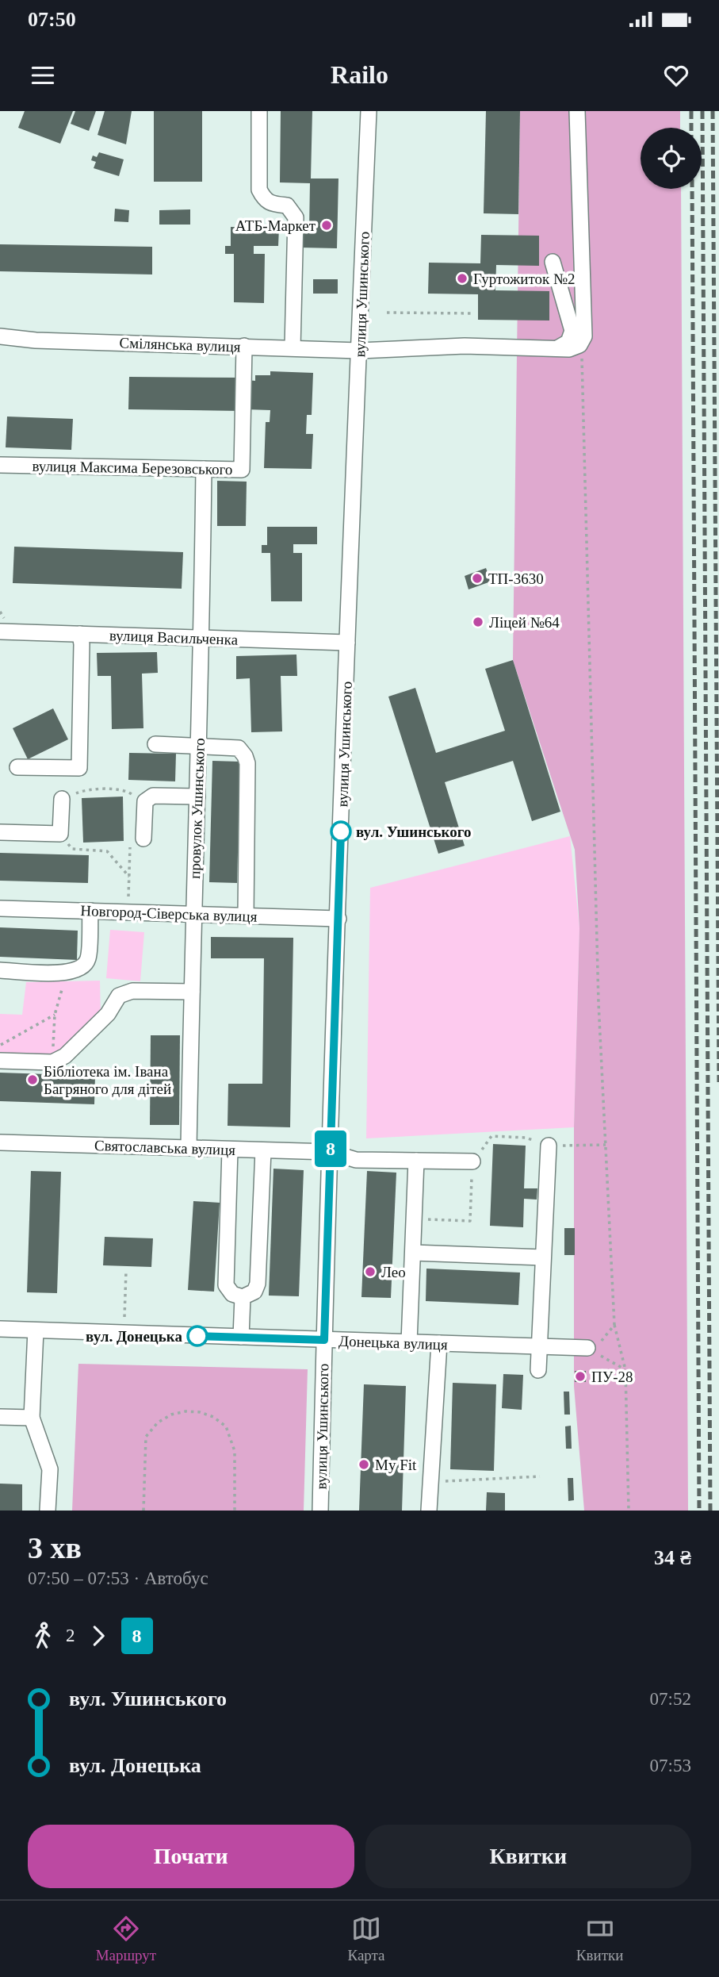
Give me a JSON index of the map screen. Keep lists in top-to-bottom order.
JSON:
{
  "streets": {
    "street": [
      "вулиця Ушинського",
      "Смілянська вулиця",
      "вулиця Максима Березовського",
      "вулиця Васильченка",
      "провулок Ушинського",
      "Новгород-Сіверська вулиця",
      "Святославська вулиця",
      "Донецька вулиця"
    ]
  },
  "crossings": [
    ["вулиця Ушинського", "Смілянська вулиця"],
    ["вулиця Ушинського", "вулиця Васильченка"],
    ["вулиця Ушинського", "Новгород-Сіверська вулиця"],
    ["вулиця Ушинського", "Святославська вулиця"],
    ["вулиця Ушинського", "Донецька вулиця"],
    ["Смілянська вулиця", "вулиця Максима Березовського"],
    ["вулиця Максима Березовського", "провулок Ушинського"],
    ["вулиця Васильченка", "провулок Ушинського"],
    ["провулок Ушинського", "Новгород-Сіверська вулиця"],
    ["провулок Ушинського", "Святославська вулиця"]
  ],
  "places": [
    "АТБ-Маркет",
    "Гуртожиток №2",
    "ТП-3630",
    "Ліцей №64",
    "вул. Ушинського",
    "Бібліотека ім. Івана Багряного для дітей",
    "Лео",
    "вул. Донецька",
    "ПУ-28",
    "My Fit"
  ],
  "lines": ["bus line 8"],
  "page": {
    "status": "07:50",
    "header": "Railo",
    "on_map": "8",
    "heading": ["3 хв", "07:50 – 07:53 · Автобус", "34 ₴"],
    "legs": ["2", "8"],
    "list": [
      {
        "name": "вул. Ушинського",
        "value": "07:52"
      },
      {
        "name": "вул. Донецька",
        "value": "07:53"
      }
    ],
    "buttons": ["Почати", "Квитки"],
    "tabs": ["Маршрут", "Карта", "Квитки"]
  }
}
